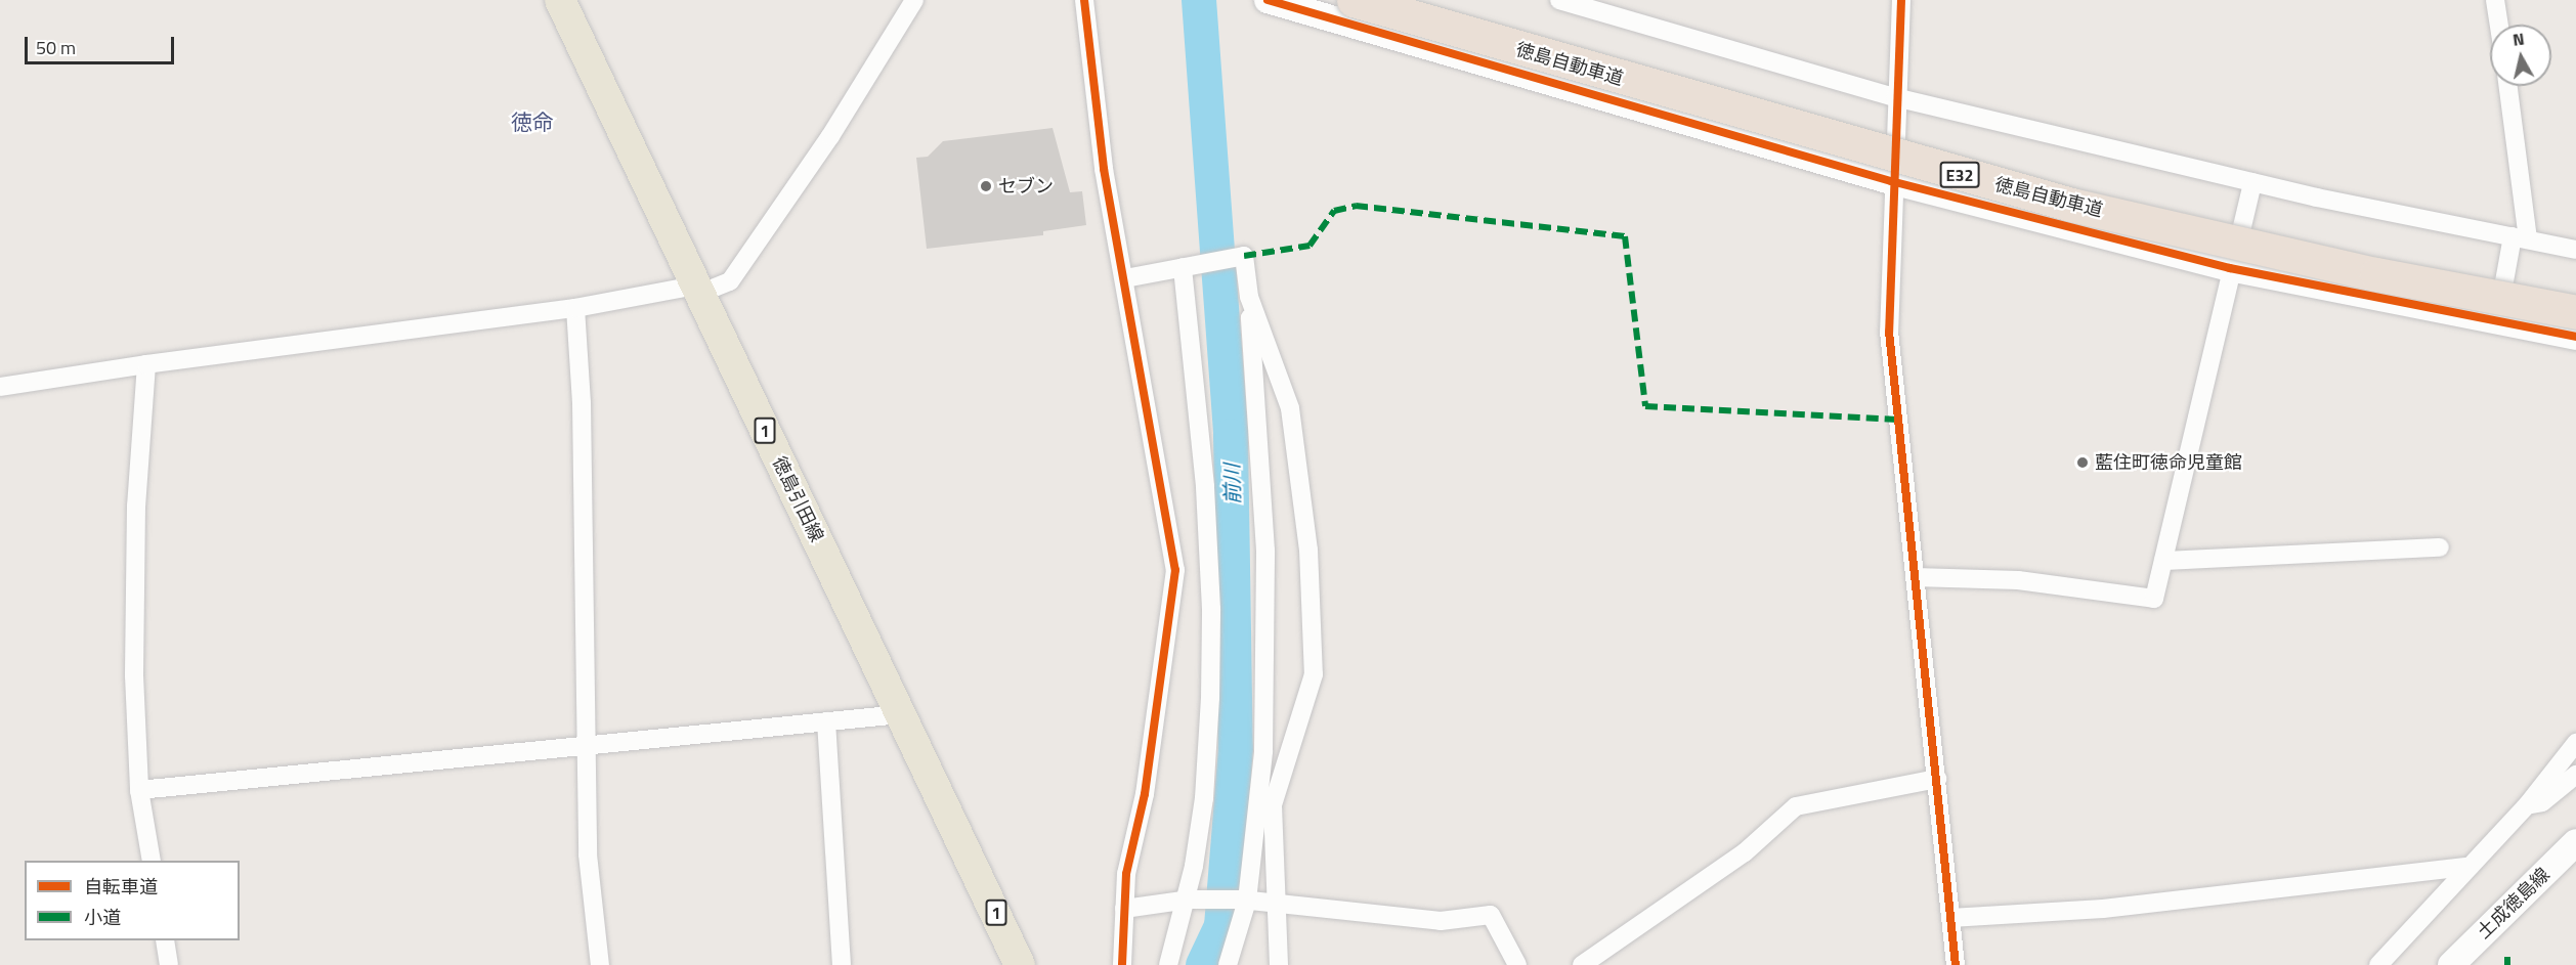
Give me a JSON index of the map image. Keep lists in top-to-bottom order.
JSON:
{
  "streets": {
    "highway": ["徳島自動車道", "E32"],
    "main road": ["1", "徳島引田線"],
    "street": ["土成徳島線"]
  },
  "districts": ["徳命"],
  "water": ["前川"],
  "places": ["セブン", "藍住町徳命児童館"],
  "legend": ["自転車道", "小道"],
  "scale_bar": "50 m",
  "north": "top"
}
